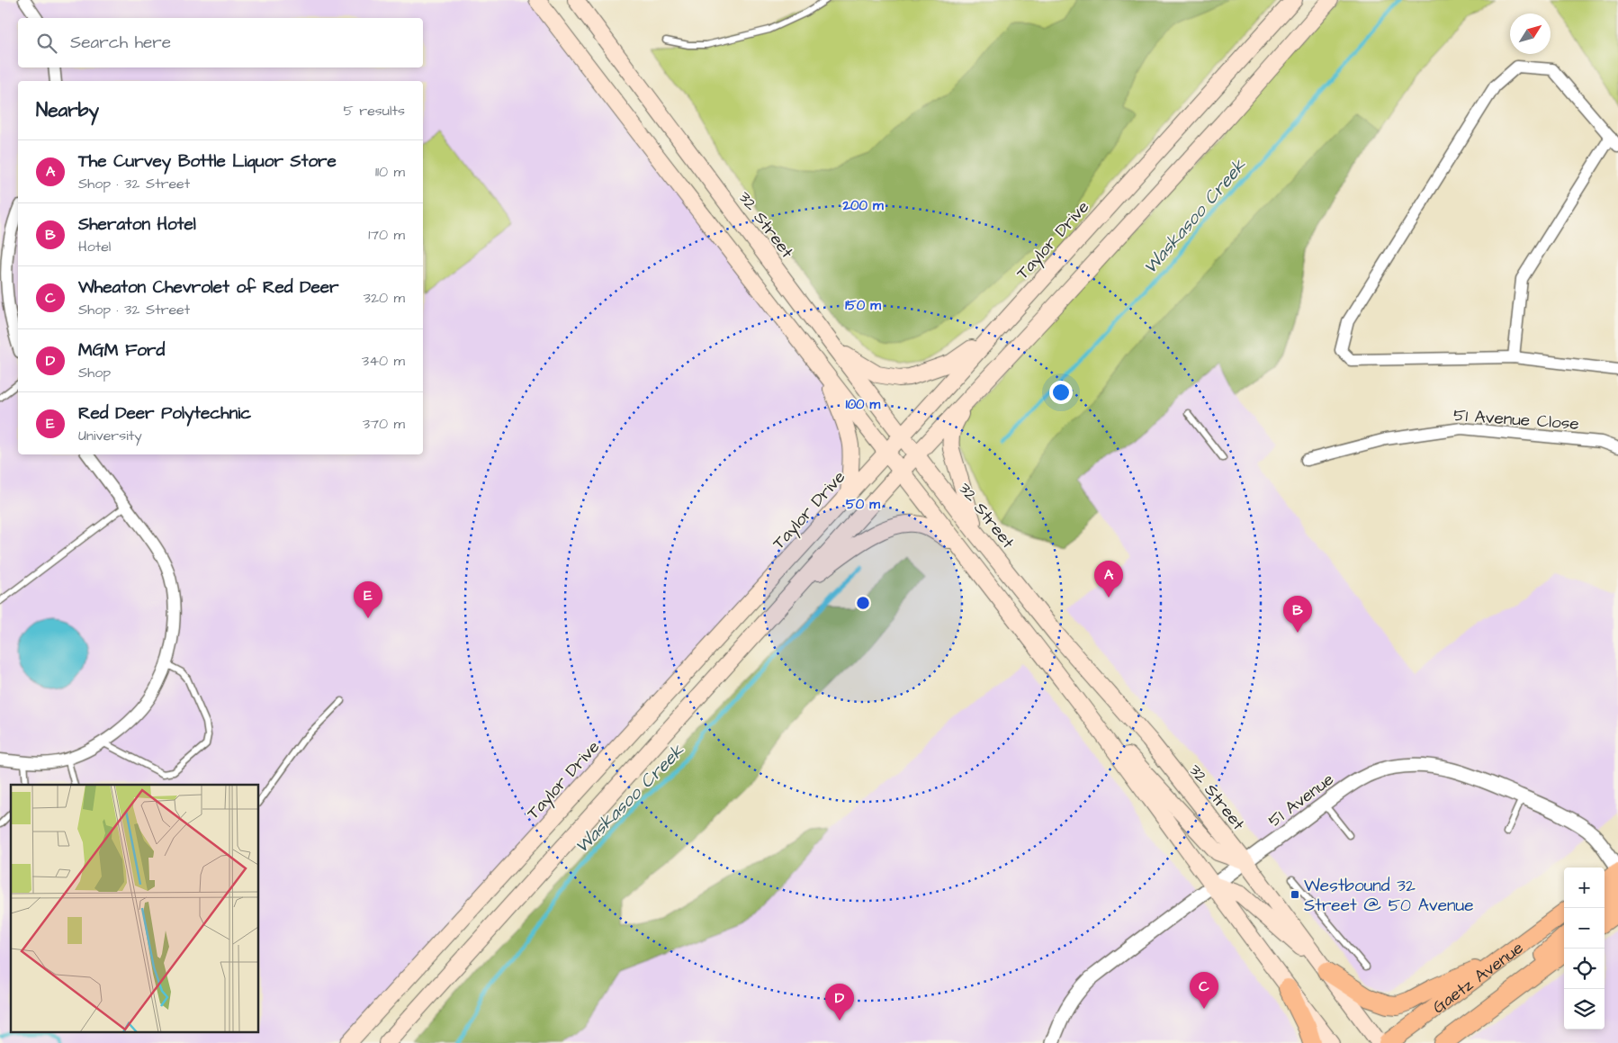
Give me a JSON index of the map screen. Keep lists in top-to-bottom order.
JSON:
{
  "streets": {
    "main road": ["32 Street", "Taylor Drive", "Gaetz Avenue"],
    "street": ["51 Avenue Close", "51 Avenue"]
  },
  "crossings": [
    ["32 Street", "Taylor Drive"],
    ["32 Street", "51 Avenue"]
  ],
  "water": ["Waskasoo Creek"],
  "places": {
    "transit": ["Westbound 32 Street @ 50 Avenue"]
  },
  "north": "top right",
  "page": {
    "search": "Search here",
    "heading": ["Nearby", "5 results"],
    "list": [
      {
        "mark": "A",
        "name": "The Curvey Bottle Liquor Store",
        "note": "Shop · 32 Street",
        "value": "110 m"
      },
      {
        "mark": "B",
        "name": "Sheraton Hotel",
        "note": "Hotel",
        "value": "170 m"
      },
      {
        "mark": "C",
        "name": "Wheaton Chevrolet of Red Deer",
        "note": "Shop · 32 Street",
        "value": "320 m"
      },
      {
        "mark": "D",
        "name": "MGM Ford",
        "note": "Shop",
        "value": "340 m"
      },
      {
        "mark": "E",
        "name": "Red Deer Polytechnic",
        "note": "University",
        "value": "370 m"
      }
    ],
    "pins": [
      "A",
      "E",
      "B",
      "C",
      "D"
    ],
    "map_buttons": ["+", "−"]
  },
  "rings": [
    "200 m",
    "150 m",
    "100 m",
    "50 m"
  ]
}
